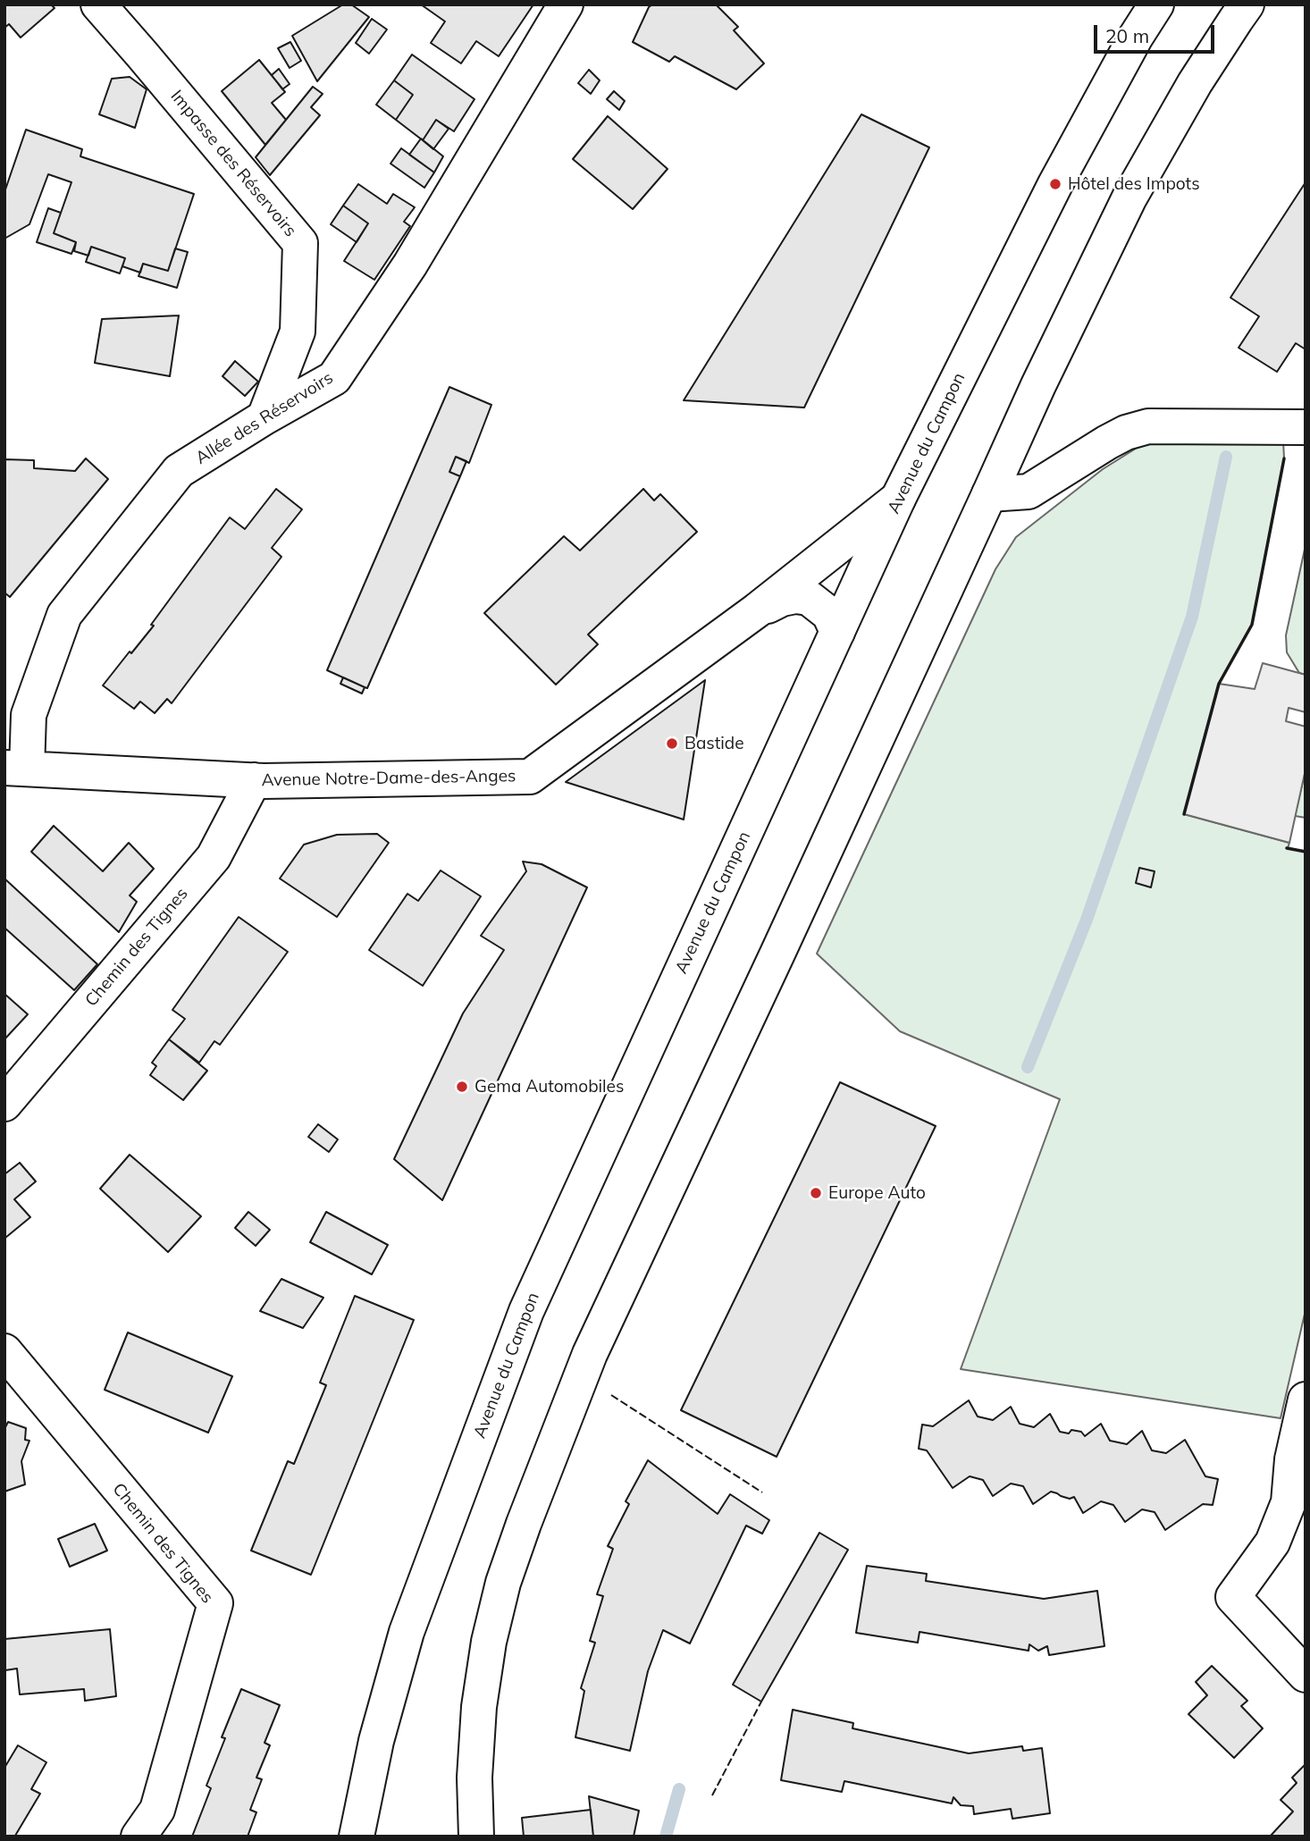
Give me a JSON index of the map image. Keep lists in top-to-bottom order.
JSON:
{
  "streets": {
    "street": [
      "Impasse des Réservoirs",
      "Allée des Réservoirs",
      "Avenue du Campon",
      "Avenue Notre-Dame-des-Anges",
      "Chemin des Tignes"
    ]
  },
  "crossings": [
    ["Impasse des Réservoirs", "Allée des Réservoirs"],
    ["Allée des Réservoirs", "Avenue Notre-Dame-des-Anges"],
    ["Avenue du Campon", "Avenue Notre-Dame-des-Anges"],
    ["Avenue Notre-Dame-des-Anges", "Chemin des Tignes"]
  ],
  "places": [
    "Hôtel des Impots",
    "Bastide",
    "Gema Automobiles",
    "Europe Auto"
  ],
  "scale_bar": "20 m"
}
